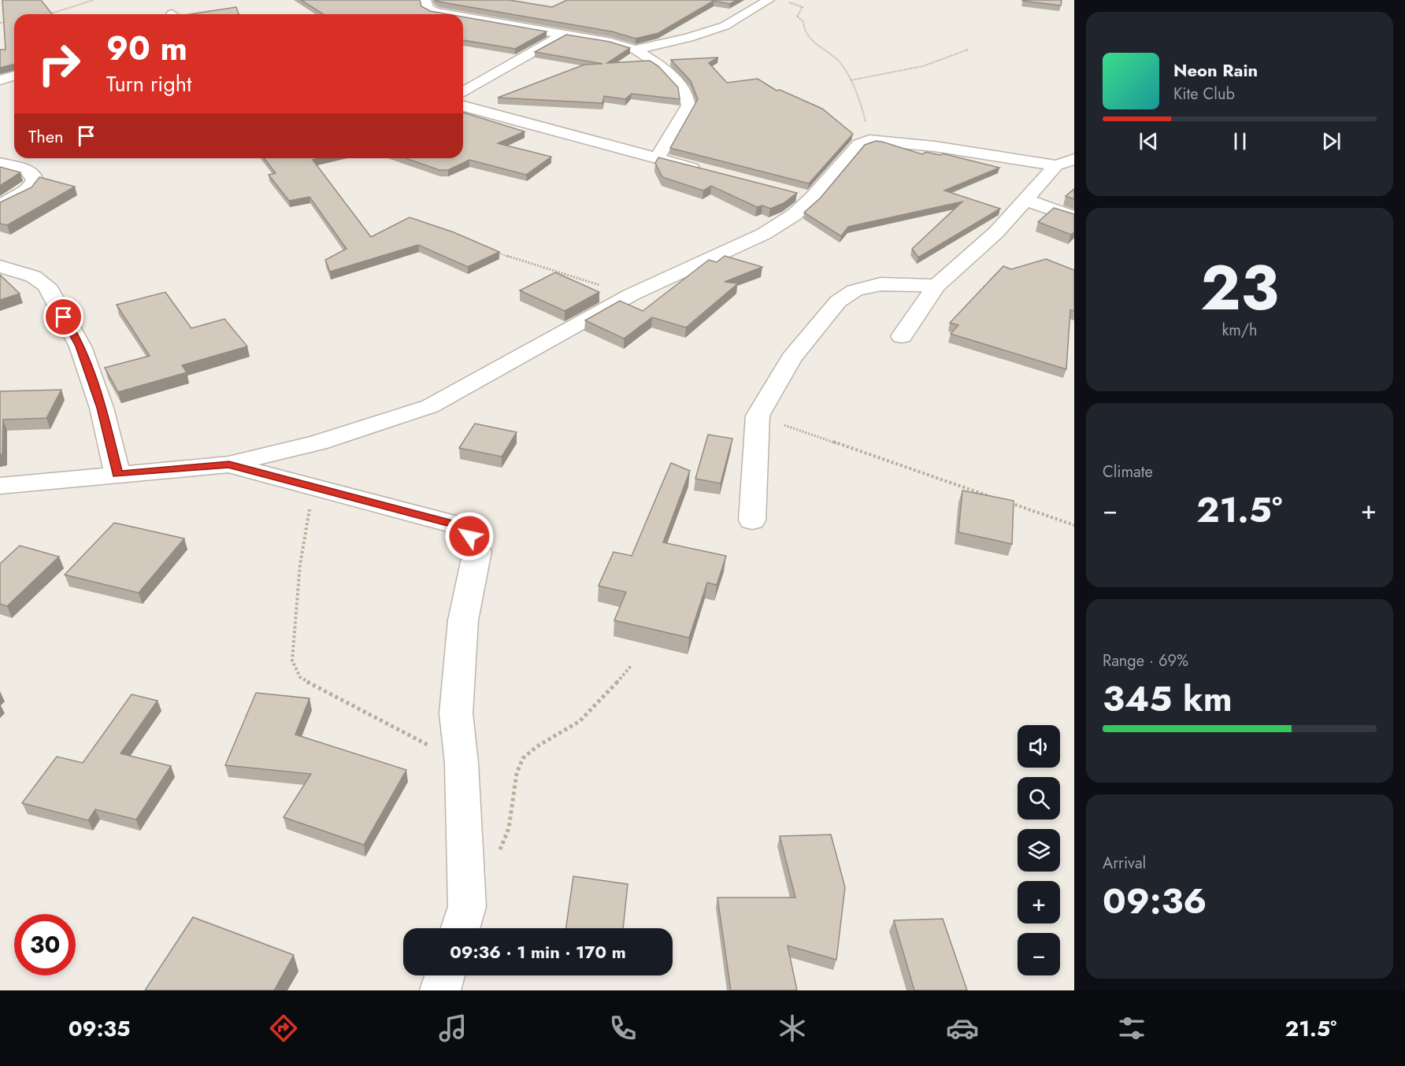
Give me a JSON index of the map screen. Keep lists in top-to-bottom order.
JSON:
{
  "page": {
    "turn": ["90 m", "Turn right"],
    "song": ["Neon Rain", "Kite Club"],
    "then": "Then",
    "tile": [
      ["23", "km/h"],
      "Climate",
      ["Range · 69%", "345 km"],
      ["Arrival", "09:36"]
    ],
    "heat": ["−", "21.5°", "+"],
    "map_buttons": ["+", "−"],
    "limit": "30",
    "trip": "09:36 · 1 min · 170 m",
    "tabs": ["09:35", "21.5°"]
  }
}
